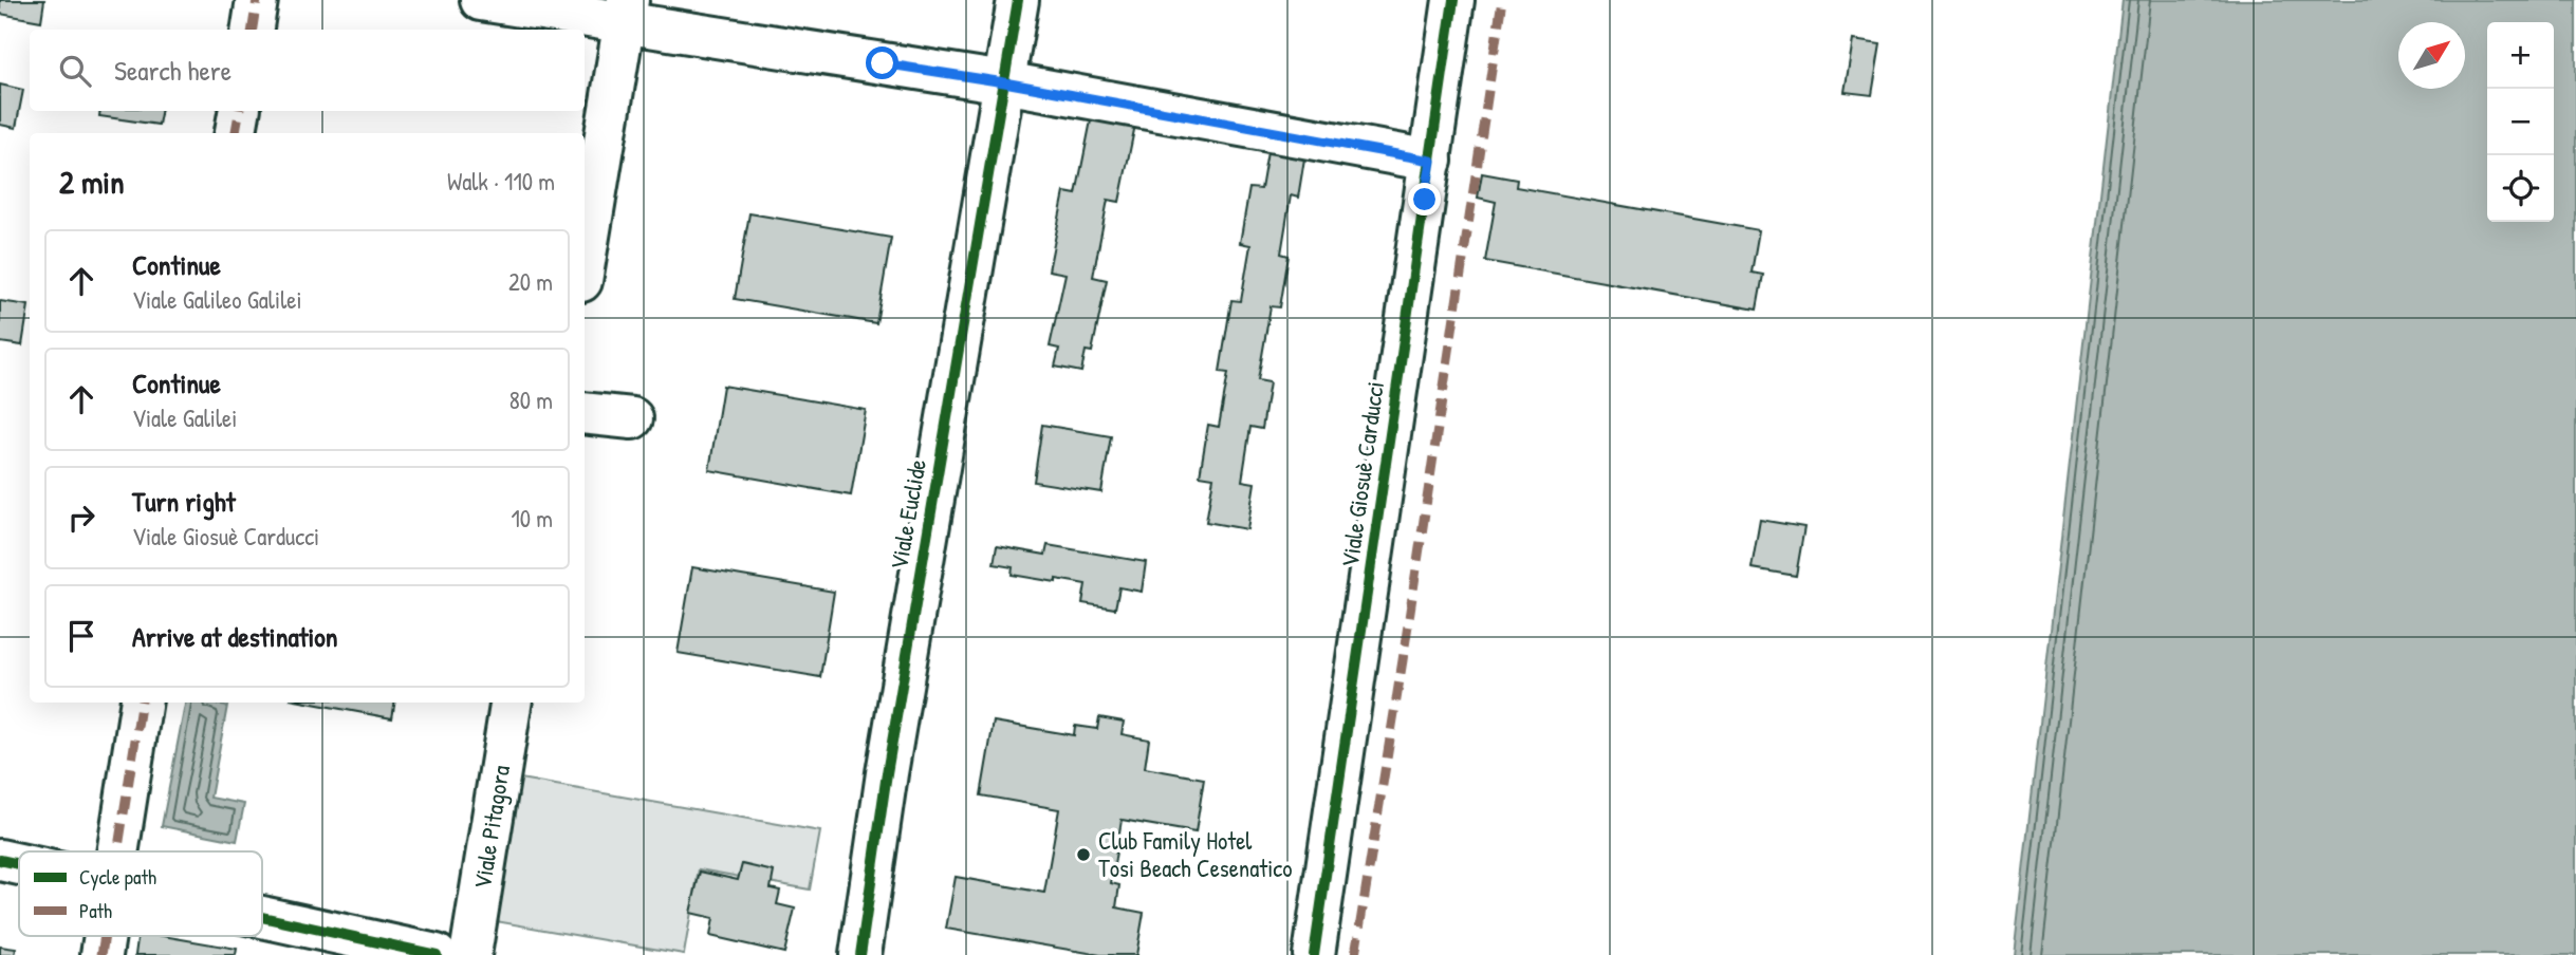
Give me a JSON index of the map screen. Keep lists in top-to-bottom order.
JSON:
{
  "streets": {
    "street": ["Viale Giosuè Carducci", "Viale Euclide", "Viale Pitagora"]
  },
  "places": ["Club Family Hotel Tosi Beach Cesenatico"],
  "legend": ["Cycle path", "Path"],
  "north": "top right",
  "page": {
    "map_buttons": ["+", "−"],
    "search": "Search here",
    "heading": ["2 min", "Walk · 110 m"],
    "list": [
      ["Continue", "Viale Galileo Galilei", "20 m"],
      ["Continue", "Viale Galilei", "80 m"],
      ["Turn right", "Viale Giosuè Carducci", "10 m"],
      "Arrive at destination"
    ]
  }
}
